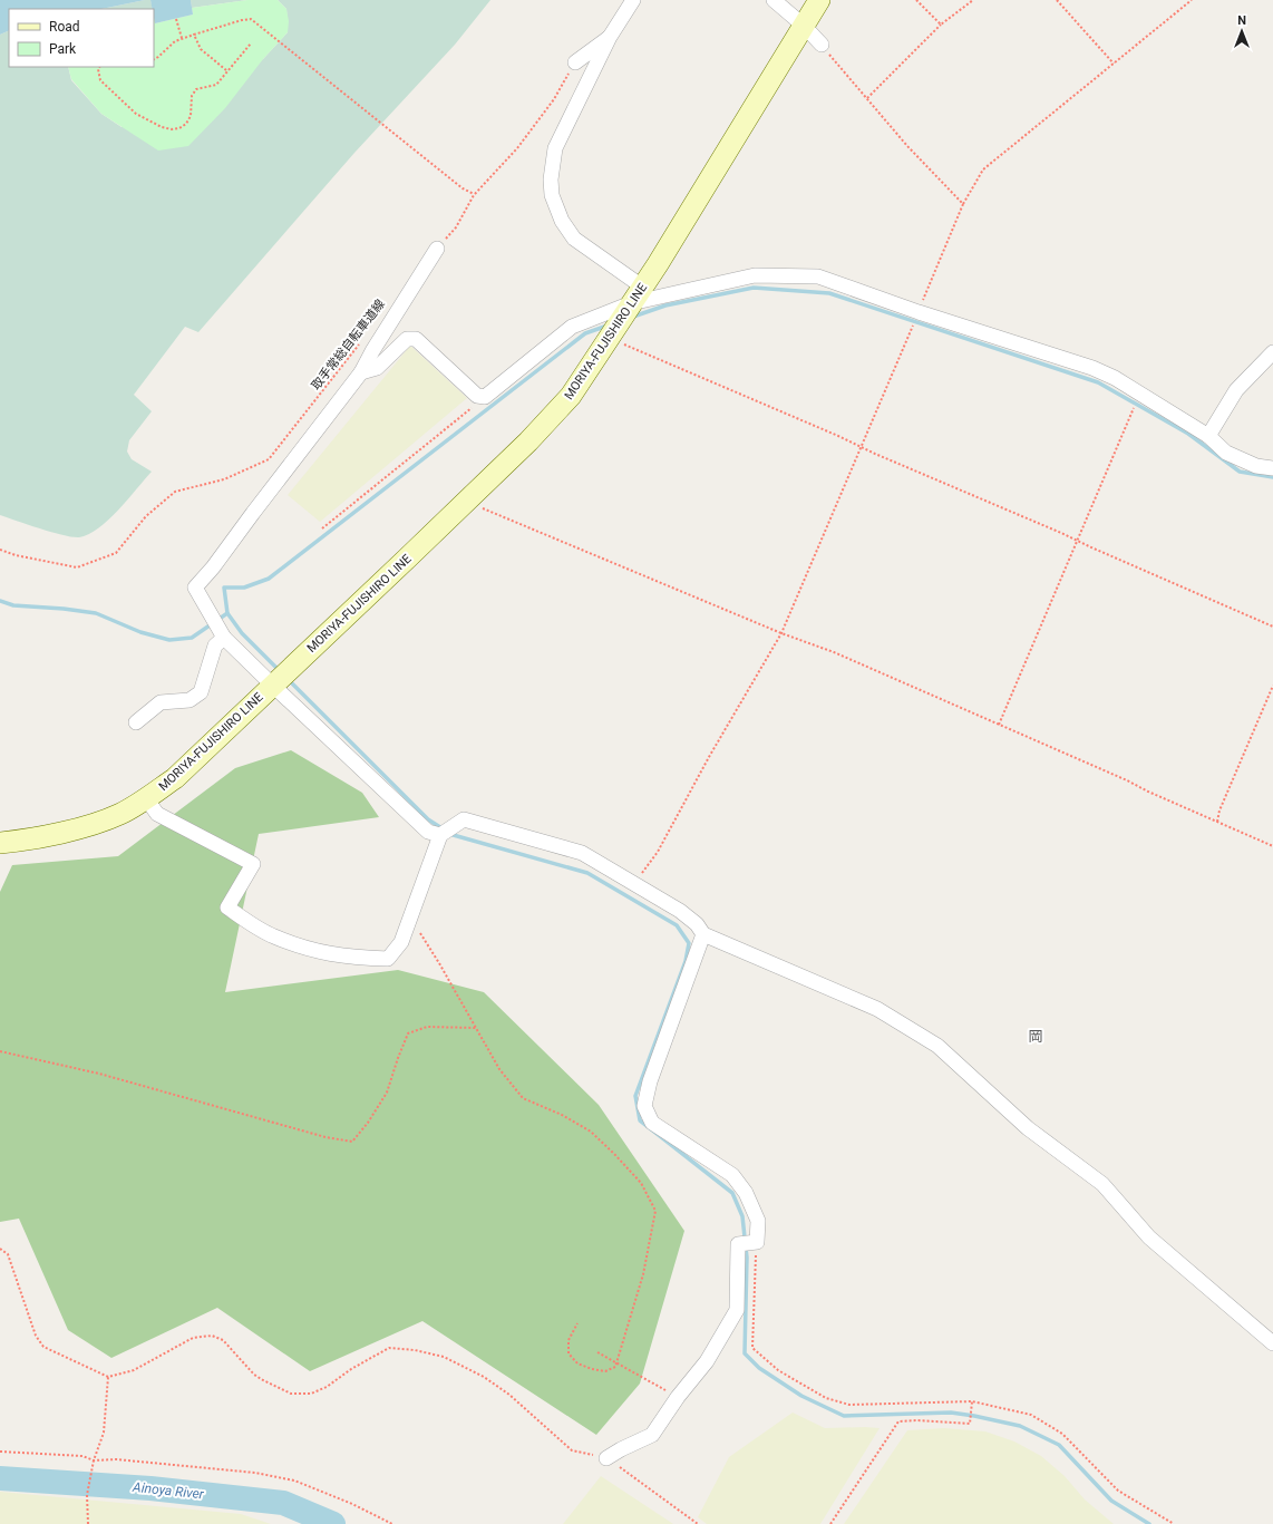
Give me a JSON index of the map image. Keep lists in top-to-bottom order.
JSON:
{
  "streets": {
    "main road": ["MORIYA-FUJISHIRO LINE"],
    "path": ["取手常総自転車道線"]
  },
  "districts": ["岡"],
  "water": ["Ainoya River"],
  "legend": ["Road", "Park"],
  "north": "top"
}
